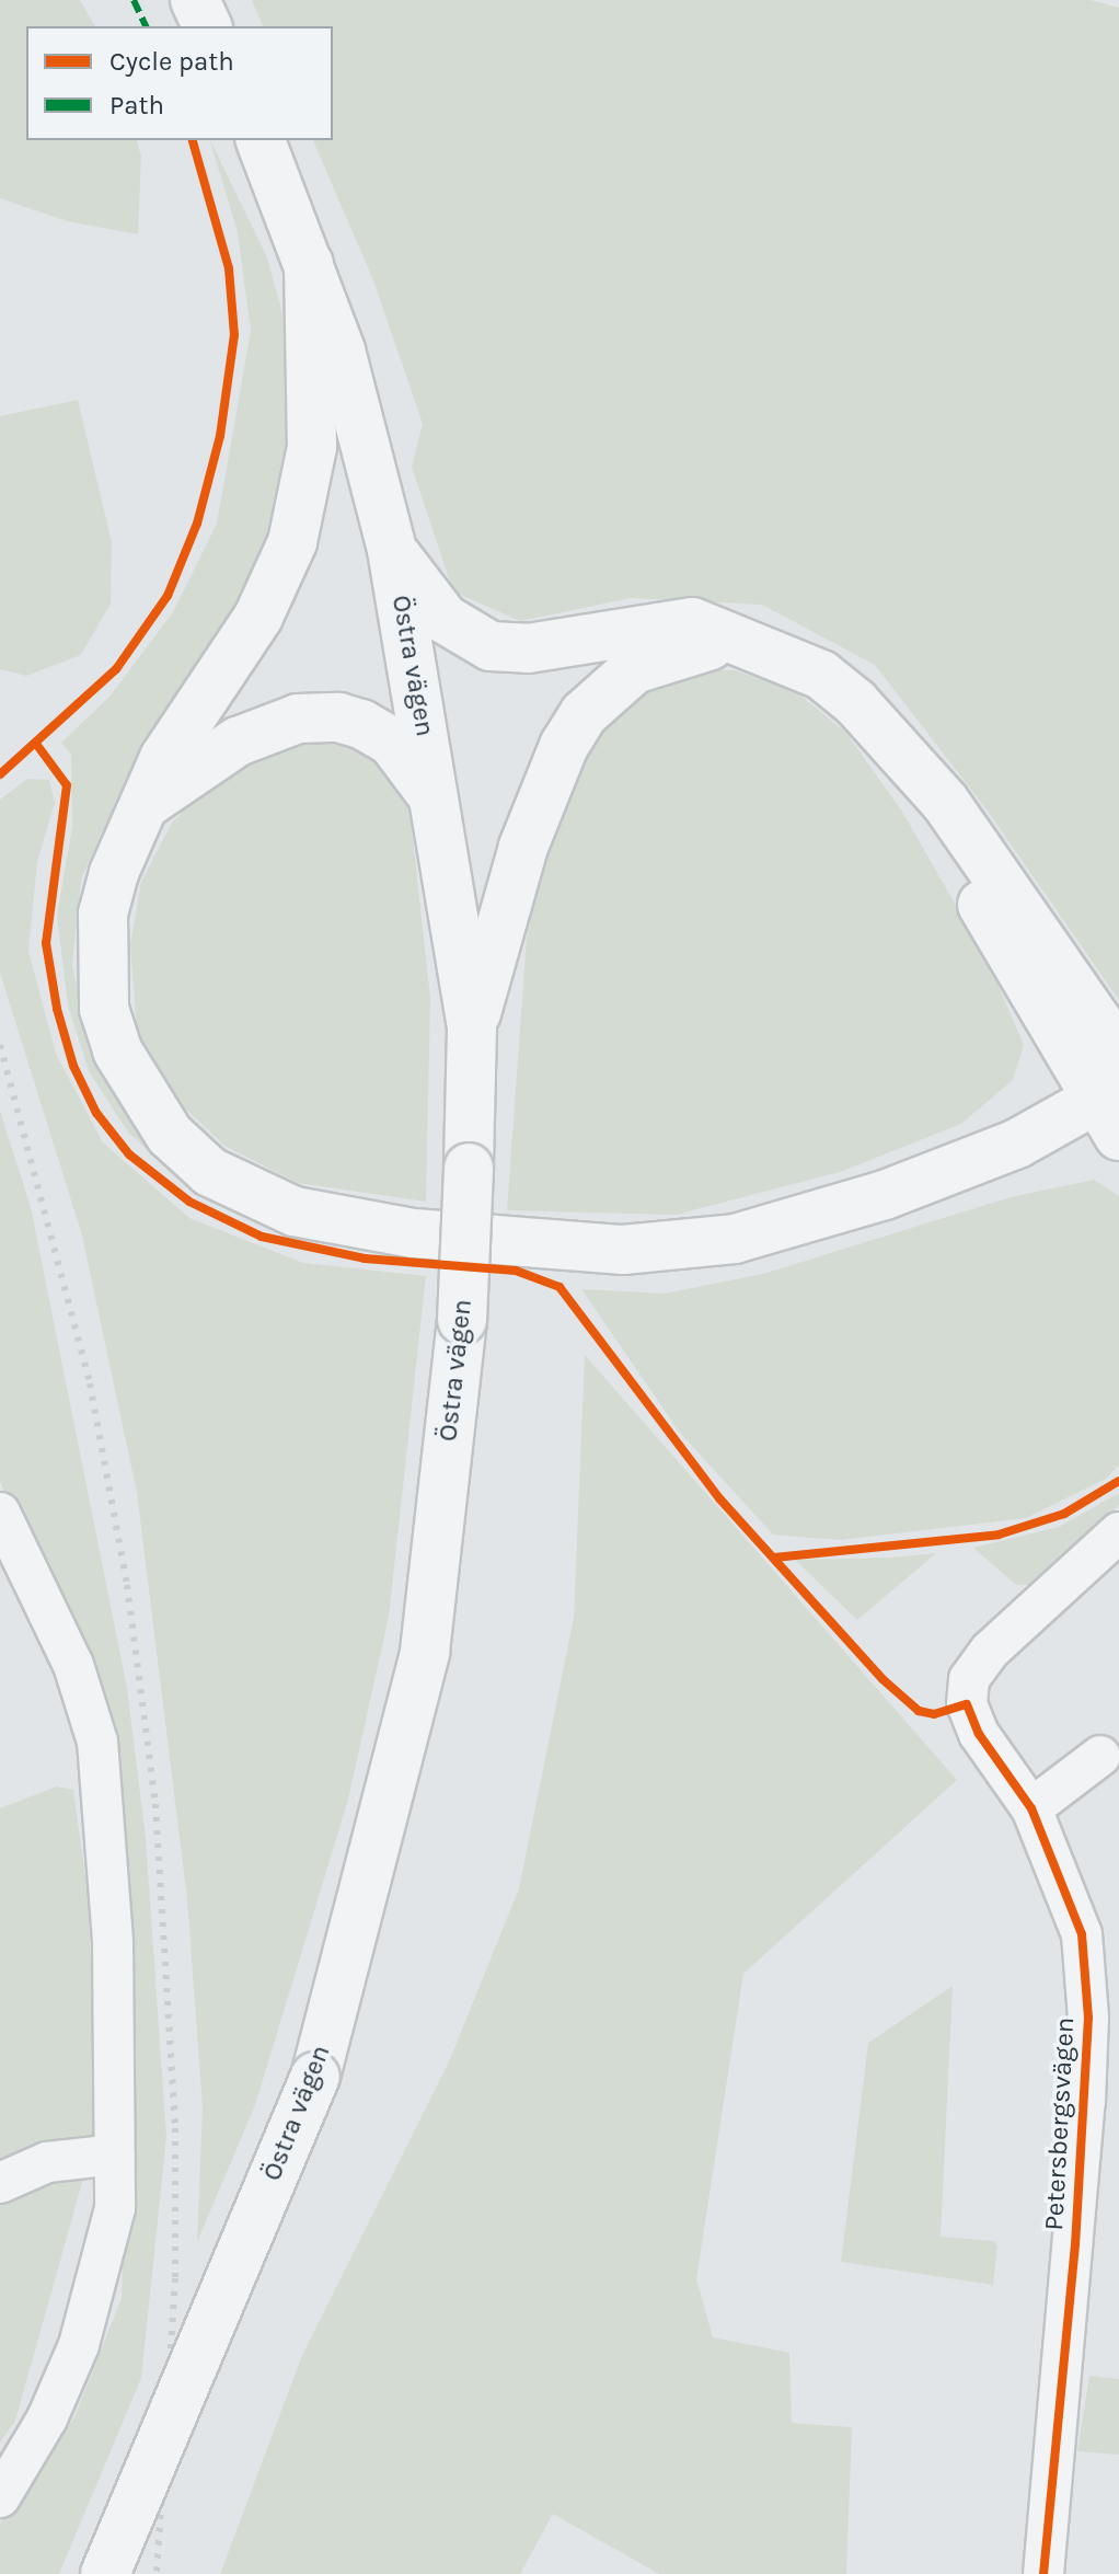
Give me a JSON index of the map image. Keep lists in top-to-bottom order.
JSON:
{
  "streets": {
    "street": ["Östra vägen", "Petersbergsvägen"]
  },
  "legend": ["Cycle path", "Path"]
}
